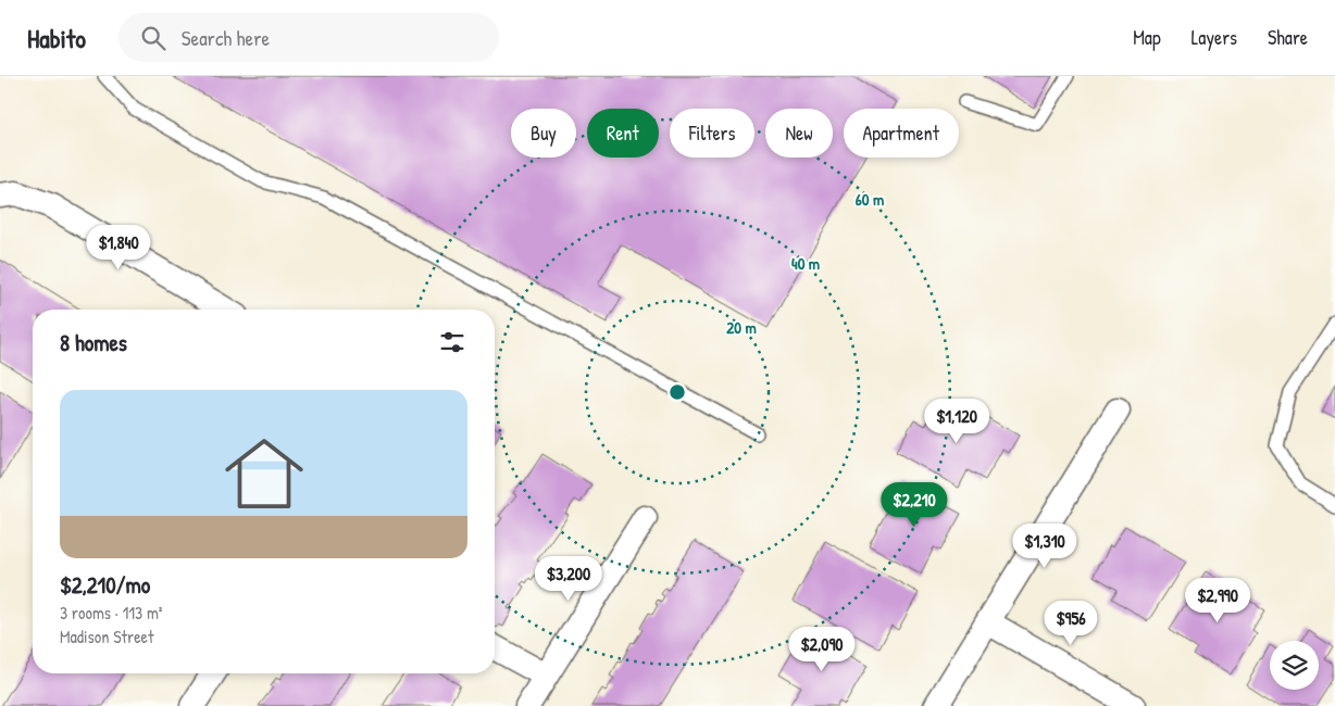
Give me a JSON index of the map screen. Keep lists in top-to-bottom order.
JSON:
{
  "page": {
    "header": "Habito",
    "search": "Search here",
    "nav": ["Map", "Layers", "Share"],
    "chip": [
      "Buy",
      "Rent",
      "Filters",
      "New",
      "Apartment"
    ],
    "price": [
      "$1,840",
      "$1,120",
      "$2,210",
      "$1,310",
      "$3,200",
      "$2,990",
      "$956",
      "$2,090"
    ],
    "heading": "8 homes",
    "list": [
      {
        "name": "$2,210/mo",
        "note": "3 rooms · 113 m² · Madison Street"
      }
    ]
  },
  "rings": ["60 m", "40 m", "20 m"]
}
